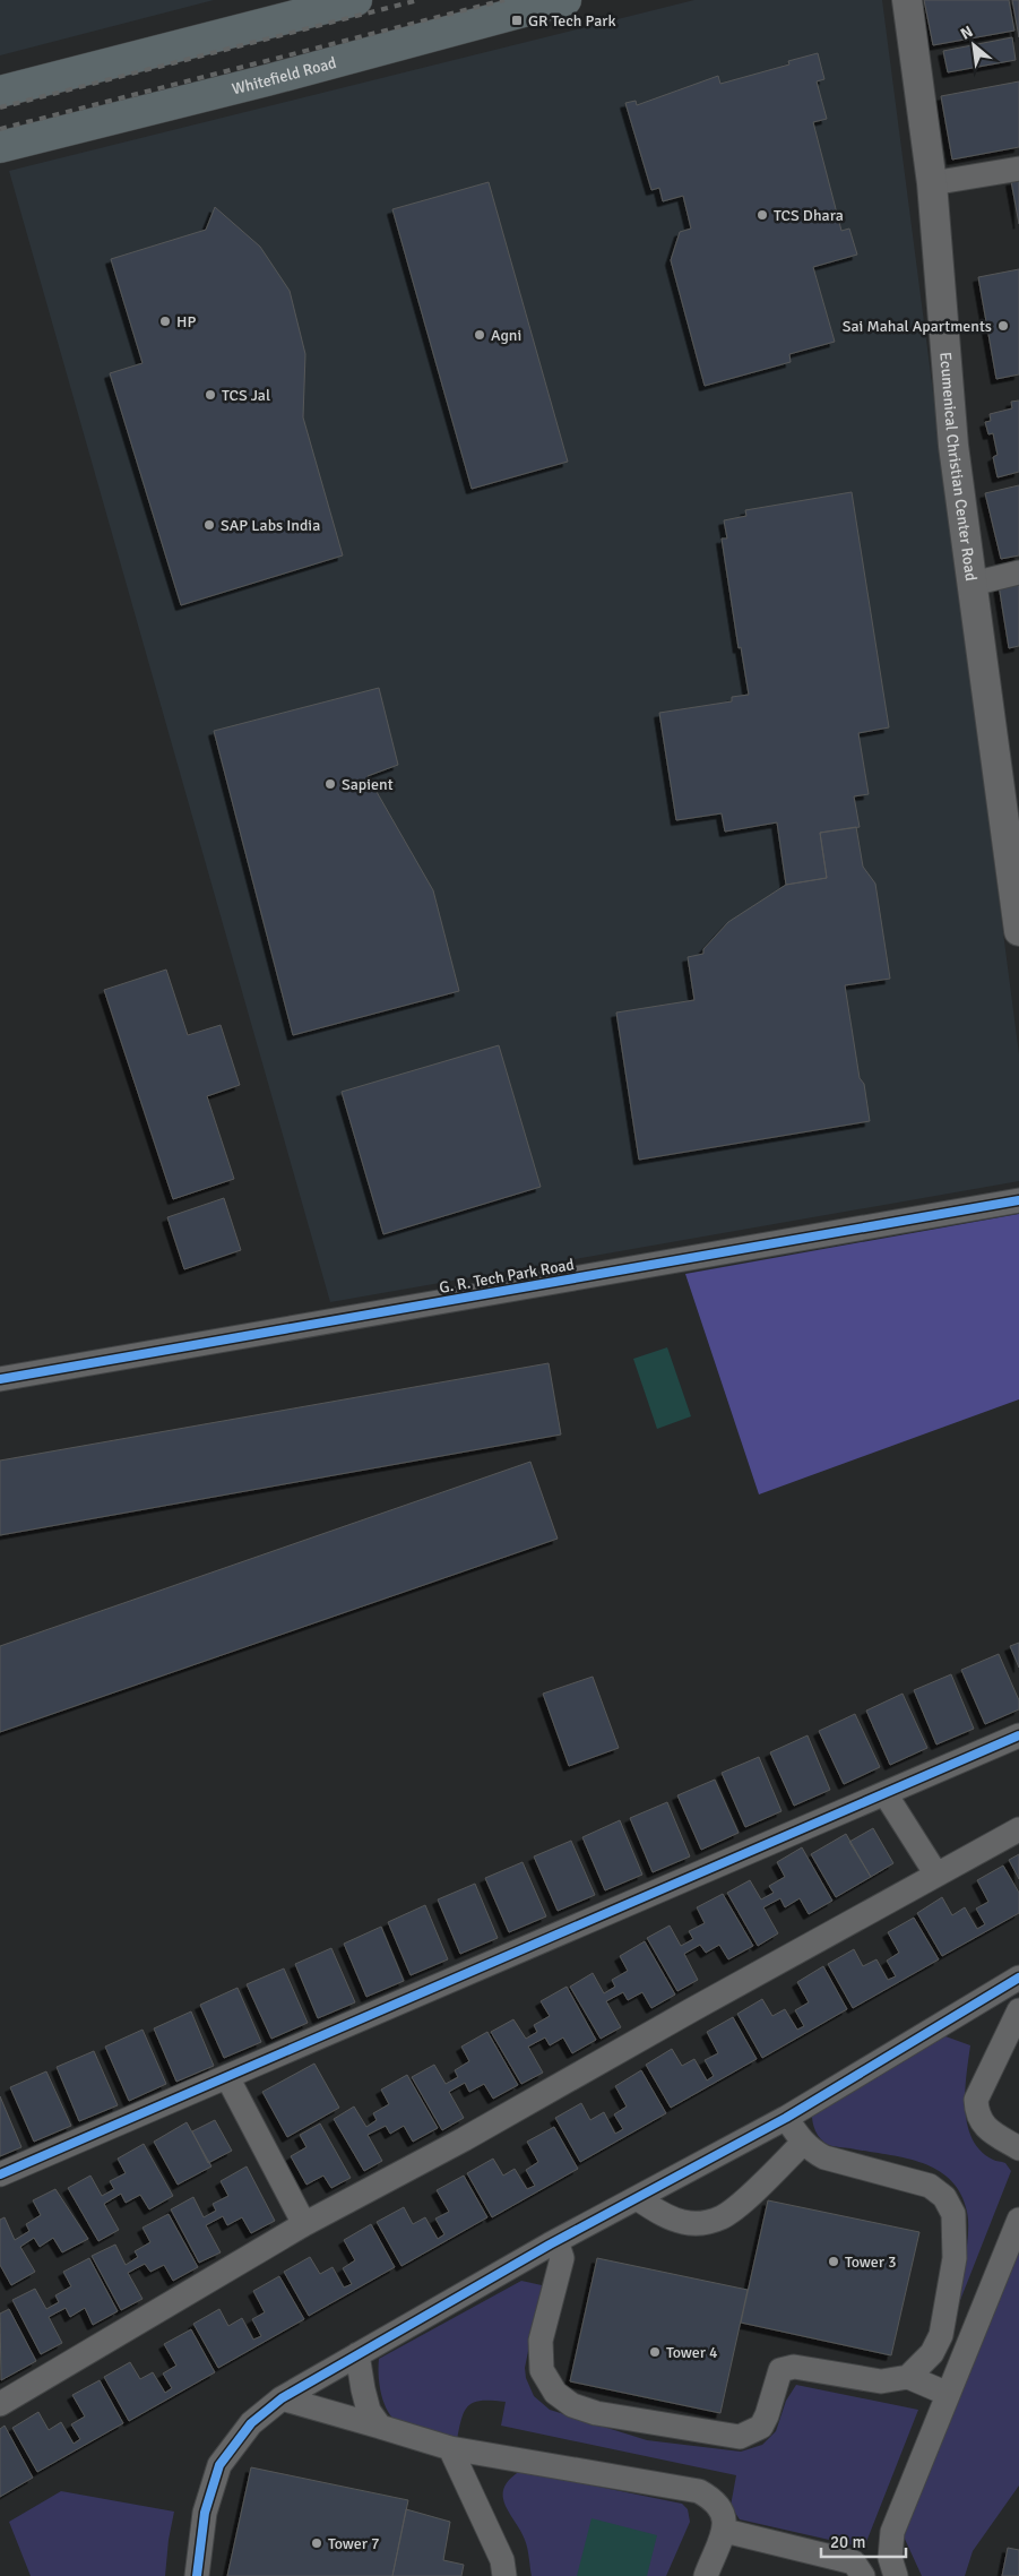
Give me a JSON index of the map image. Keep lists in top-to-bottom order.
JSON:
{
  "streets": {
    "main road": ["Whitefield Road"],
    "street": ["Ecumenical Christian Center Road", "G. R. Tech Park Road"]
  },
  "places": {
    "transit": ["GR Tech Park"],
    "other": [
      "TCS Dhara",
      "HP",
      "Sai Mahal Apartments",
      "Agni",
      "TCS Jal",
      "SAP Labs India",
      "Sapient",
      "Tower 3",
      "Tower 4",
      "Tower 7"
    ]
  },
  "scale_bar": "20 m",
  "north": "top left"
}
